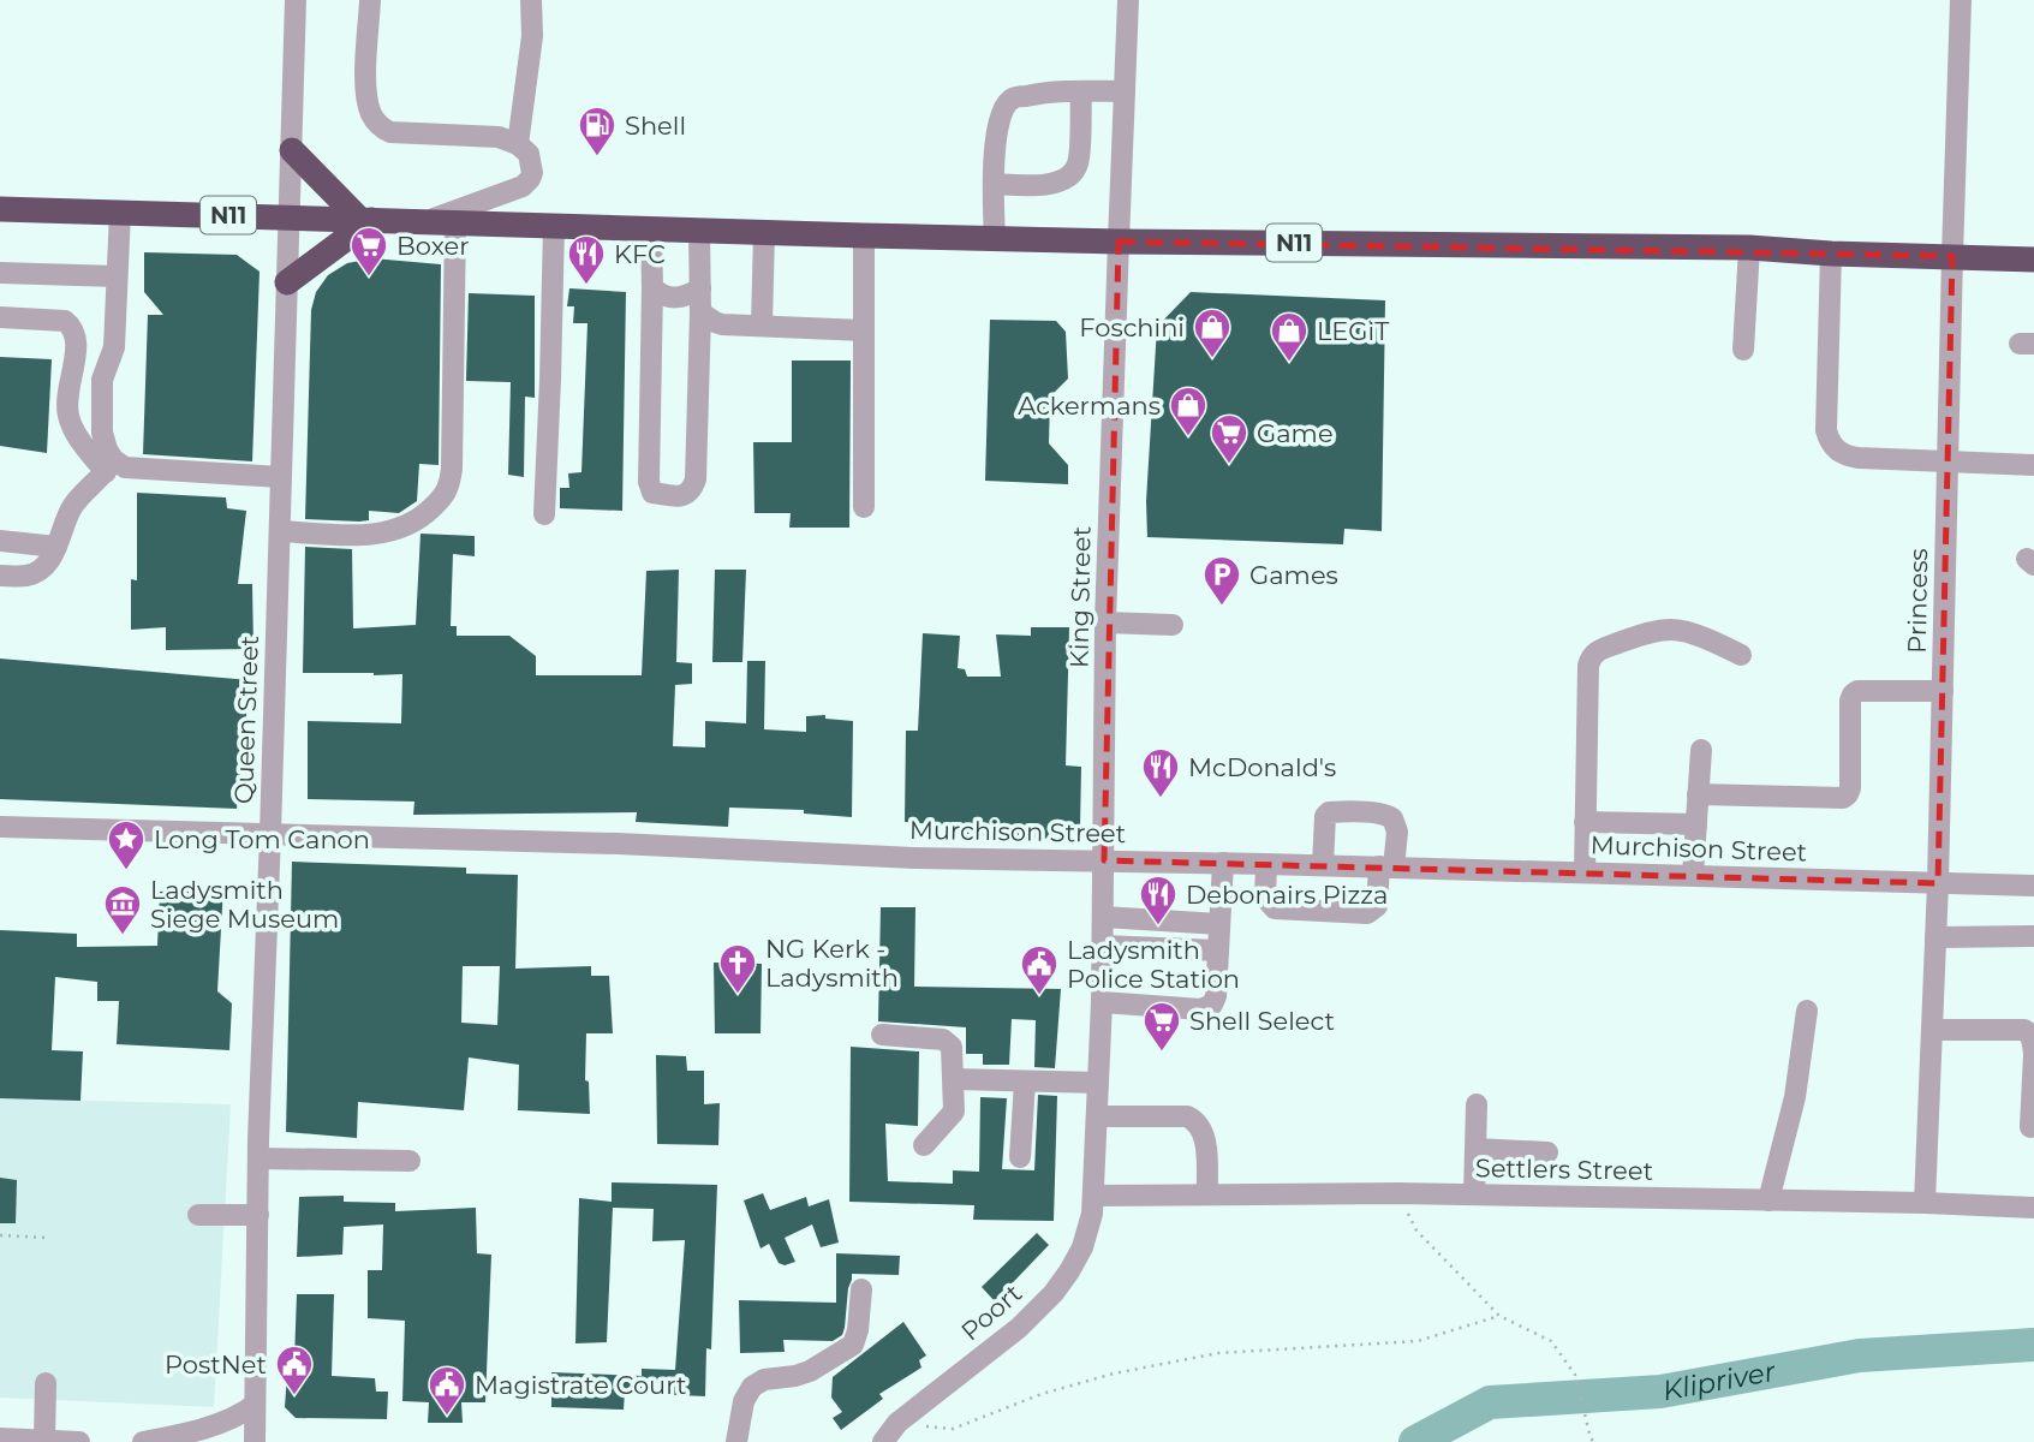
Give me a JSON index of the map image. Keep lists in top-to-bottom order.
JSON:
{
  "streets": {
    "highway": ["N11"],
    "street": [
      "King Street",
      "Princess",
      "Queen Street",
      "Murchison Street",
      "Settlers Street",
      "Poort"
    ]
  },
  "crossings": [
    ["N11", "King Street"],
    ["N11", "Princess"],
    ["N11", "Queen Street"],
    ["King Street", "Murchison Street"],
    ["King Street", "Settlers Street"],
    ["King Street", "Poort"],
    ["Princess", "Murchison Street"],
    ["Princess", "Settlers Street"],
    ["Queen Street", "Murchison Street"],
    ["Settlers Street", "Poort"]
  ],
  "water": ["Klipriver"],
  "places": {
    "fuel station": ["Shell"],
    "supermarket": ["Boxer", "Game", "Shell Select"],
    "restaurant": ["KFC", "McDonald's", "Debonairs Pizza"],
    "shop": ["Foschini", "LEGiT", "Ackermans"],
    "parking": ["Games"],
    "place": ["Long Tom Canon"],
    "museum": ["Ladysmith Siege Museum"],
    "church": ["NG Kerk - Ladysmith"],
    "public building": ["Ladysmith Police Station", "PostNet", "Magistrate Court"]
  }
}
